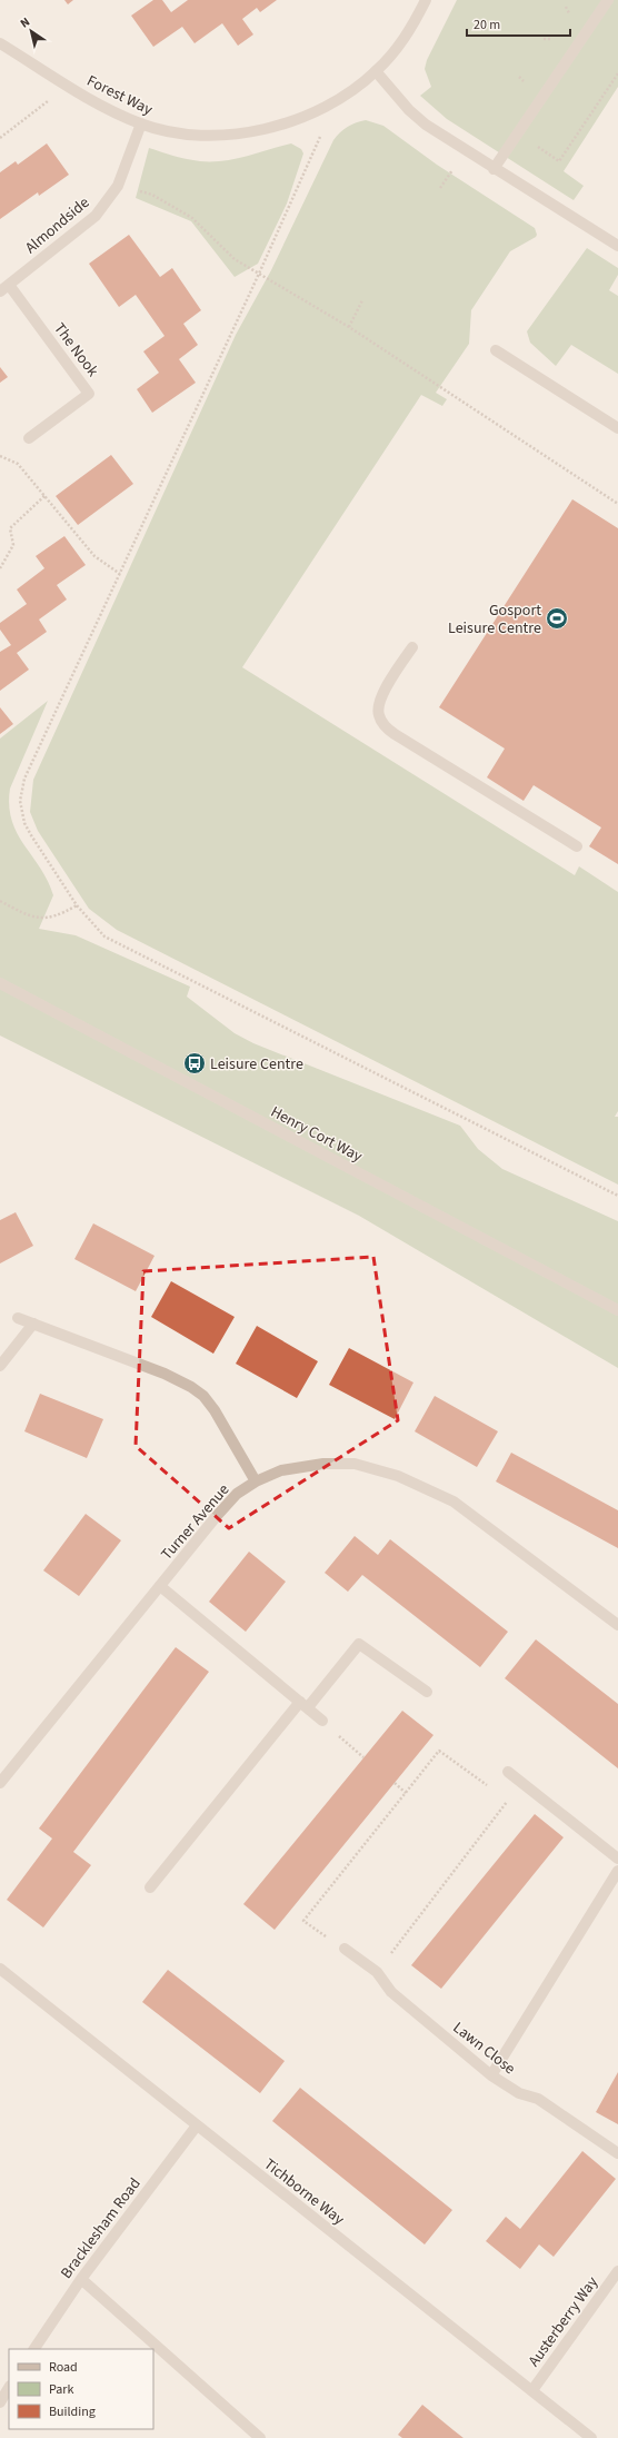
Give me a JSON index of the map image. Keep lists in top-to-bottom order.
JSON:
{
  "streets": {
    "street": [
      "Forest Way",
      "Almondside",
      "The Nook",
      "Henry Cort Way",
      "Turner Avenue",
      "Lawn Close",
      "Tichborne Way",
      "Bracklesham Road",
      "Austerberry Way"
    ]
  },
  "crossings": [
    ["Forest Way", "Almondside"],
    ["Almondside", "The Nook"],
    ["Tichborne Way", "Bracklesham Road"],
    ["Tichborne Way", "Austerberry Way"]
  ],
  "places": {
    "sports": ["Gosport Leisure Centre"],
    "bus stop": ["Leisure Centre"]
  },
  "legend": ["Road", "Park", "Building"],
  "scale_bar": "20 m",
  "north": "top left"
}
